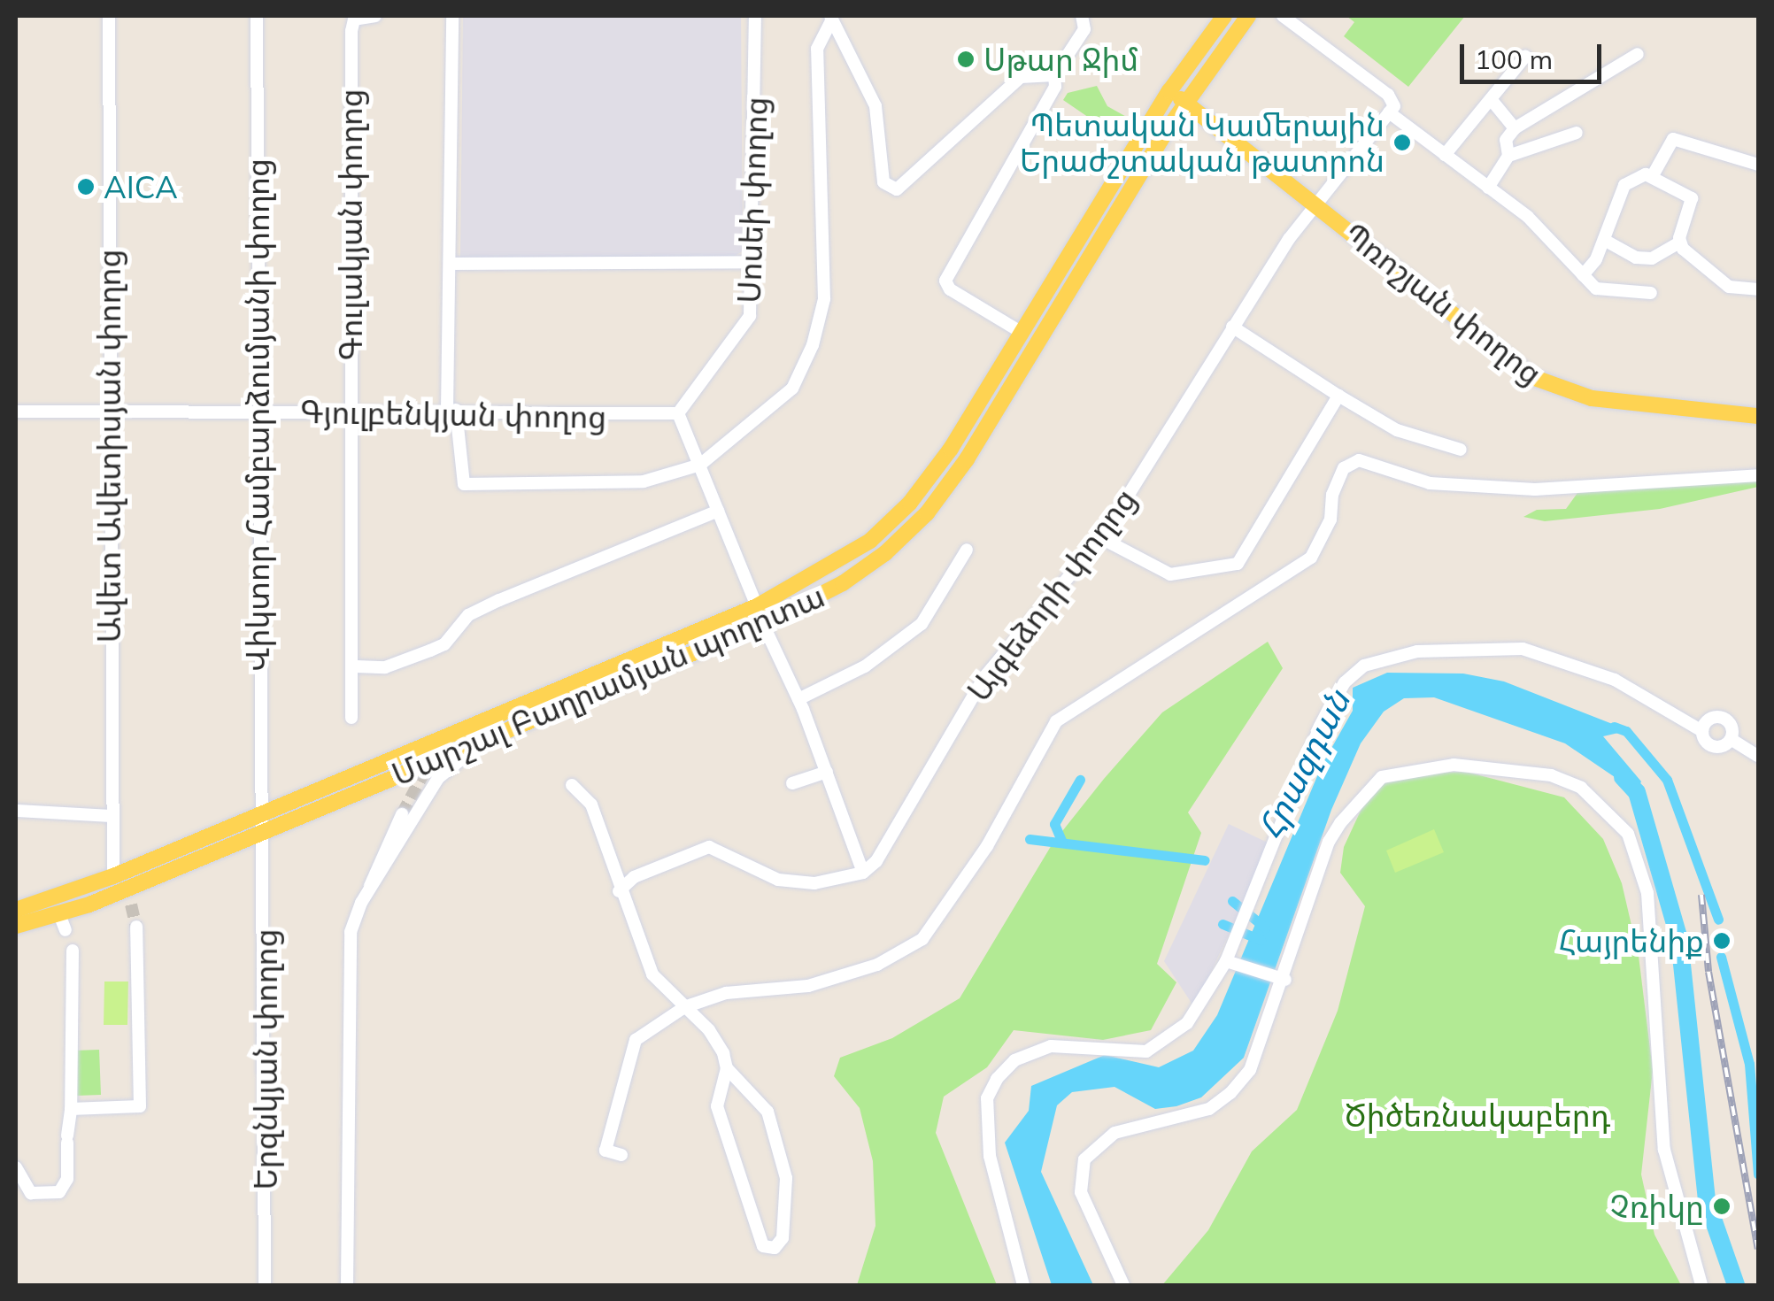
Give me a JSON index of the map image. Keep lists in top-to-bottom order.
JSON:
{
  "streets": {
    "main road": ["Պռոշյան փողոց", "Մարշալ Բաղրամյան պողոտա"],
    "street": [
      "Սոսեի փողոց",
      "Գուլակյան փողոց",
      "Գյուլբենկյան փողոց",
      "Վիկտոր Համբարձումյանի փողոց",
      "Ավետ Ավետիսյան փողոց",
      "Այգեձորի փողոց",
      "Երզնկյան փողոց"
    ]
  },
  "crossings": [
    ["Սոսեի փողոց", "Գյուլբենկյան փողոց"],
    ["Գուլակյան փողոց", "Գյուլբենկյան փողոց"],
    ["Պռոշյան փողոց", "Այգեձորի փողոց"],
    ["Պռոշյան փողոց", "Մարշալ Բաղրամյան պողոտա"],
    ["Գյուլբենկյան փողոց", "Վիկտոր Համբարձումյանի փողոց"],
    ["Գյուլբենկյան փողոց", "Ավետ Ավետիսյան փողոց"],
    ["Վիկտոր Համբարձումյանի փողոց", "Մարշալ Բաղրամյան պողոտա"],
    ["Վիկտոր Համբարձումյանի փողոց", "Երզնկյան փողոց"],
    ["Ավետ Ավետիսյան փողոց", "Մարշալ Բաղրամյան պողոտա"],
    ["Մարշալ Բաղրամյան պողոտա", "Երզնկյան փողոց"]
  ],
  "water": ["Հրազդան"],
  "parks": ["Ծիծեռնակաբերդ"],
  "places": [
    "Սթար Ջիմ",
    "Պետական Կամերային Երաժշտական թատրոն",
    "AICA",
    "Հայրենիք",
    "Չռիկը"
  ],
  "scale_bar": "100 m"
}
